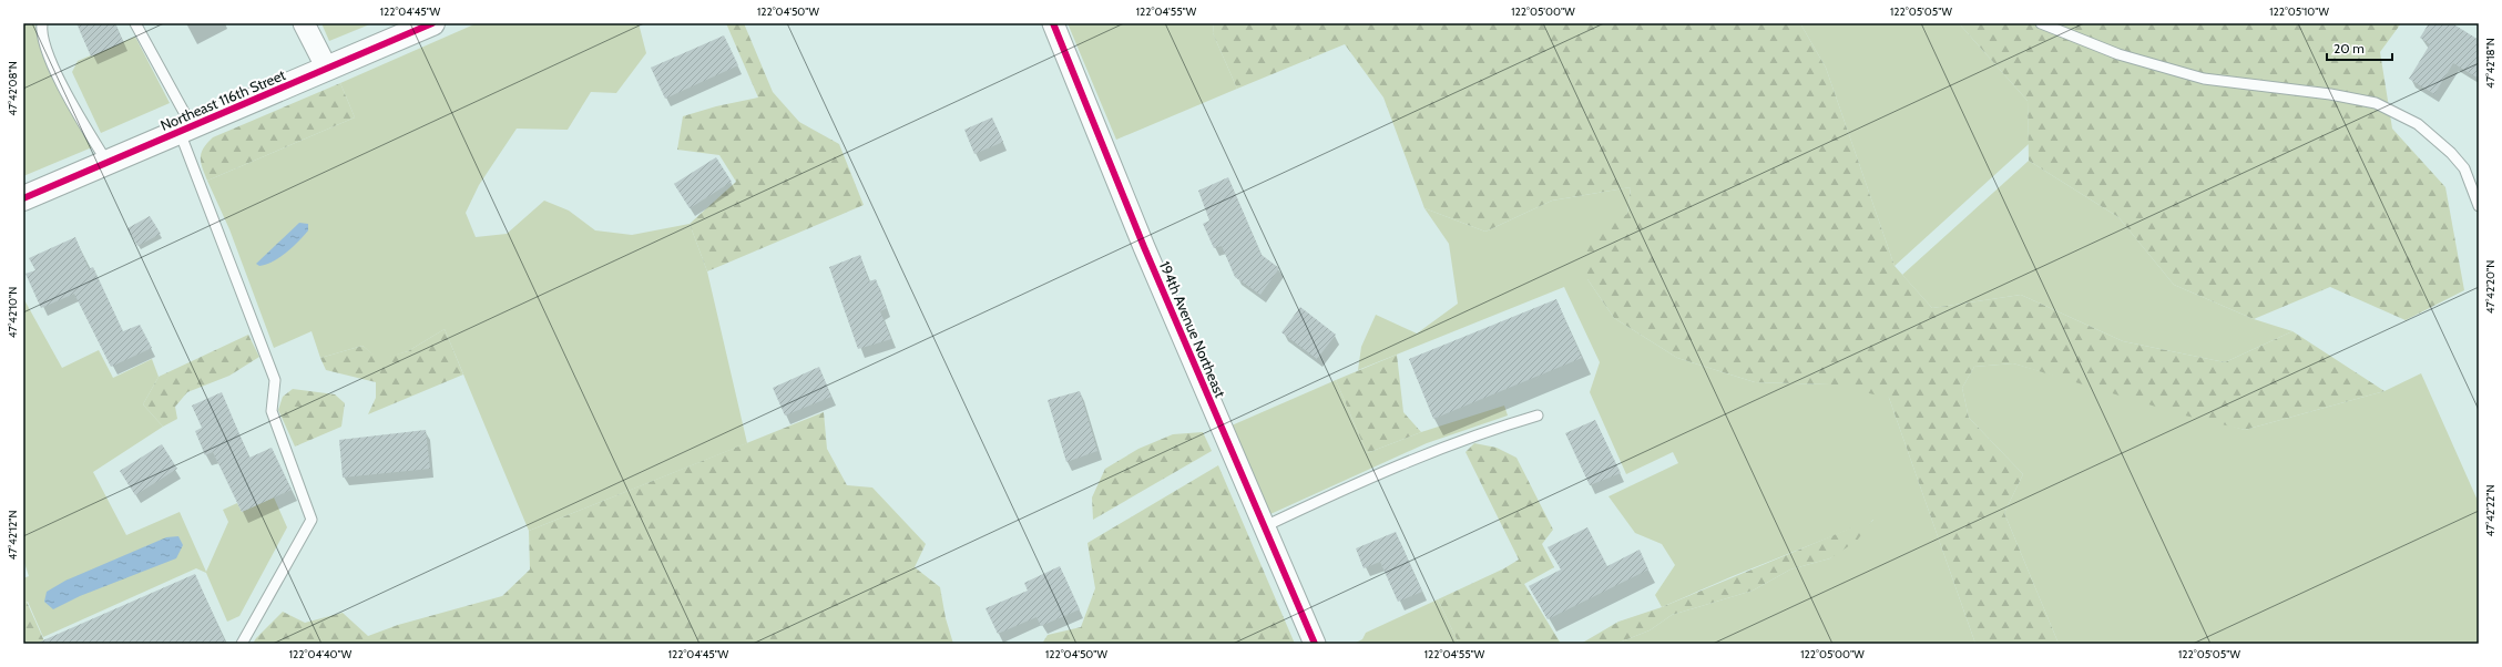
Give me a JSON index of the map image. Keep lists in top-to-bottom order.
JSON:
{
  "streets": {
    "street": ["Northeast 116th Street", "194th Avenue Northeast"]
  },
  "scale_bar": "20 m",
  "coordinates": [
    "122°04'45\"W",
    "122°04'50\"W",
    "122°04'55\"W",
    "122°05'00\"W",
    "122°05'05\"W",
    "122°05'10\"W",
    "47°42'18\"N",
    "47°42'08\"N",
    "47°42'20\"N",
    "47°42'10\"N",
    "47°42'22\"N",
    "47°42'12\"N",
    "122°04'40\"W"
  ]
}
